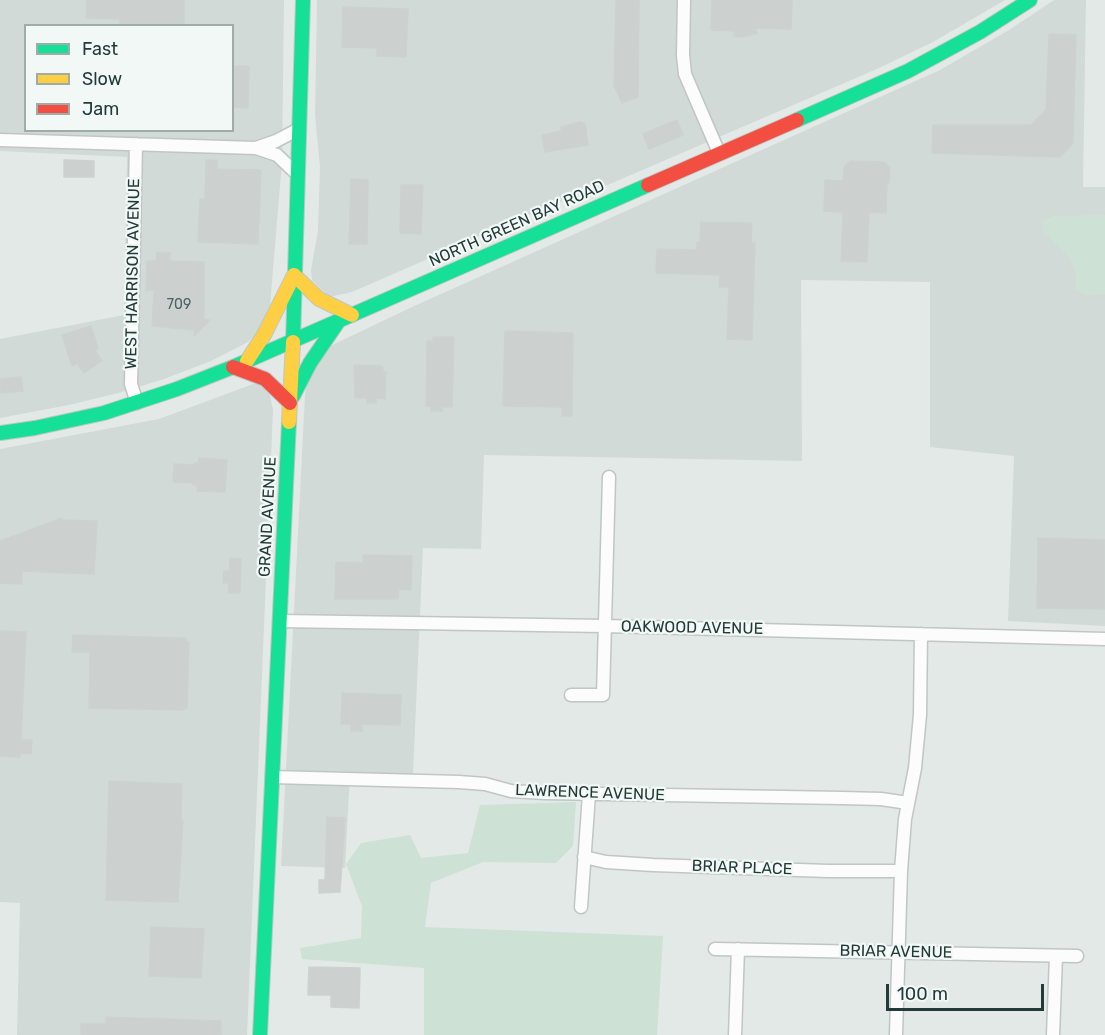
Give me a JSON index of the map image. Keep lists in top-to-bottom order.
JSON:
{
  "streets": {
    "main road": ["NORTH GREEN BAY ROAD", "GRAND AVENUE"],
    "street": [
      "WEST HARRISON AVENUE",
      "OAKWOOD AVENUE",
      "LAWRENCE AVENUE",
      "BRIAR PLACE",
      "BRIAR AVENUE"
    ]
  },
  "crossings": [
    ["NORTH GREEN BAY ROAD", "WEST HARRISON AVENUE"],
    ["NORTH GREEN BAY ROAD", "GRAND AVENUE"],
    ["GRAND AVENUE", "OAKWOOD AVENUE"],
    ["GRAND AVENUE", "LAWRENCE AVENUE"]
  ],
  "house_numbers": ["709"],
  "legend": ["Fast", "Slow", "Jam"],
  "scale_bar": "100 m"
}
